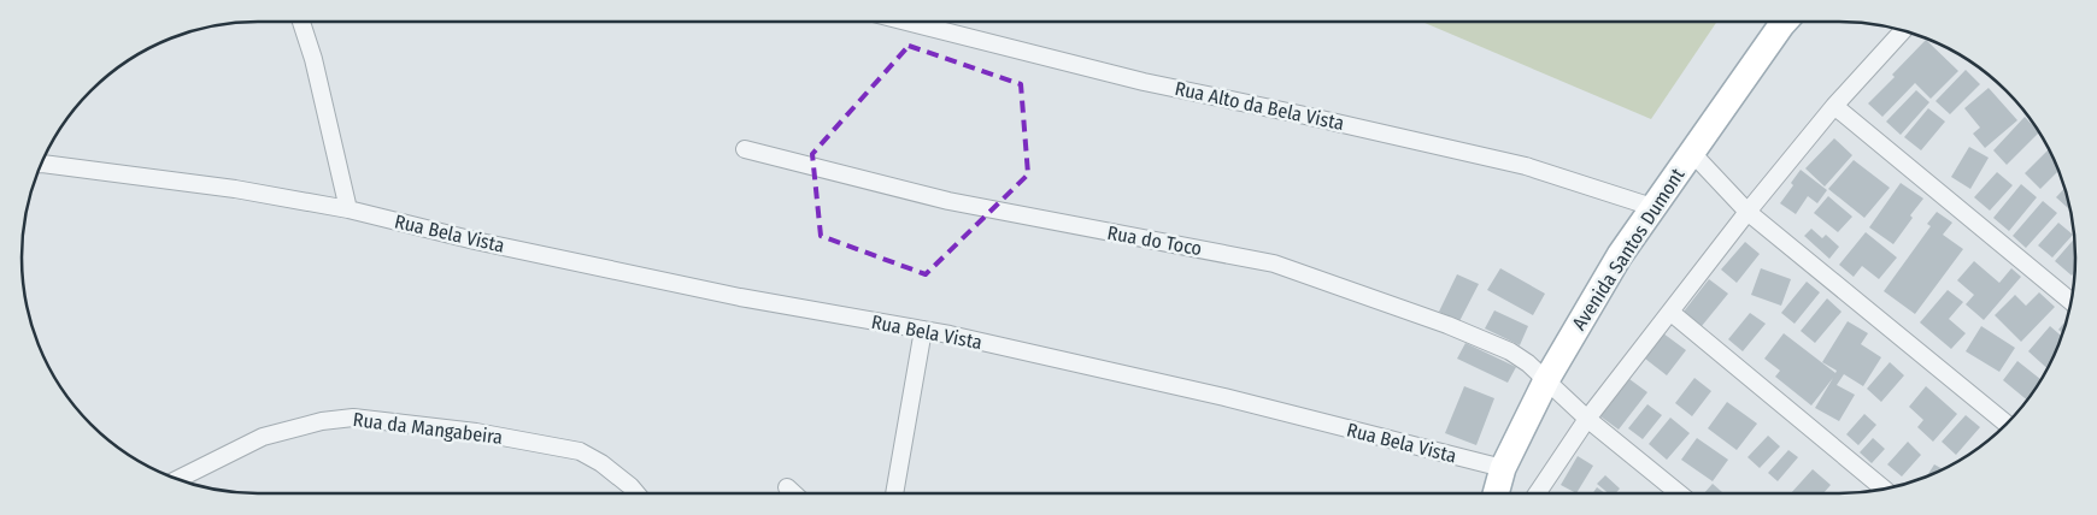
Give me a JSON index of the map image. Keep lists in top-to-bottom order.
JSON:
{
  "streets": {
    "main road": ["Avenida Santos Dumont"],
    "street": [
      "Rua Alto da Bela Vista",
      "Rua Bela Vista",
      "Rua do Toco",
      "Rua da Mangabeira"
    ]
  },
  "crossings": [
    ["Rua Alto da Bela Vista", "Avenida Santos Dumont"],
    ["Rua Bela Vista", "Avenida Santos Dumont"],
    ["Rua do Toco", "Avenida Santos Dumont"]
  ]
}
